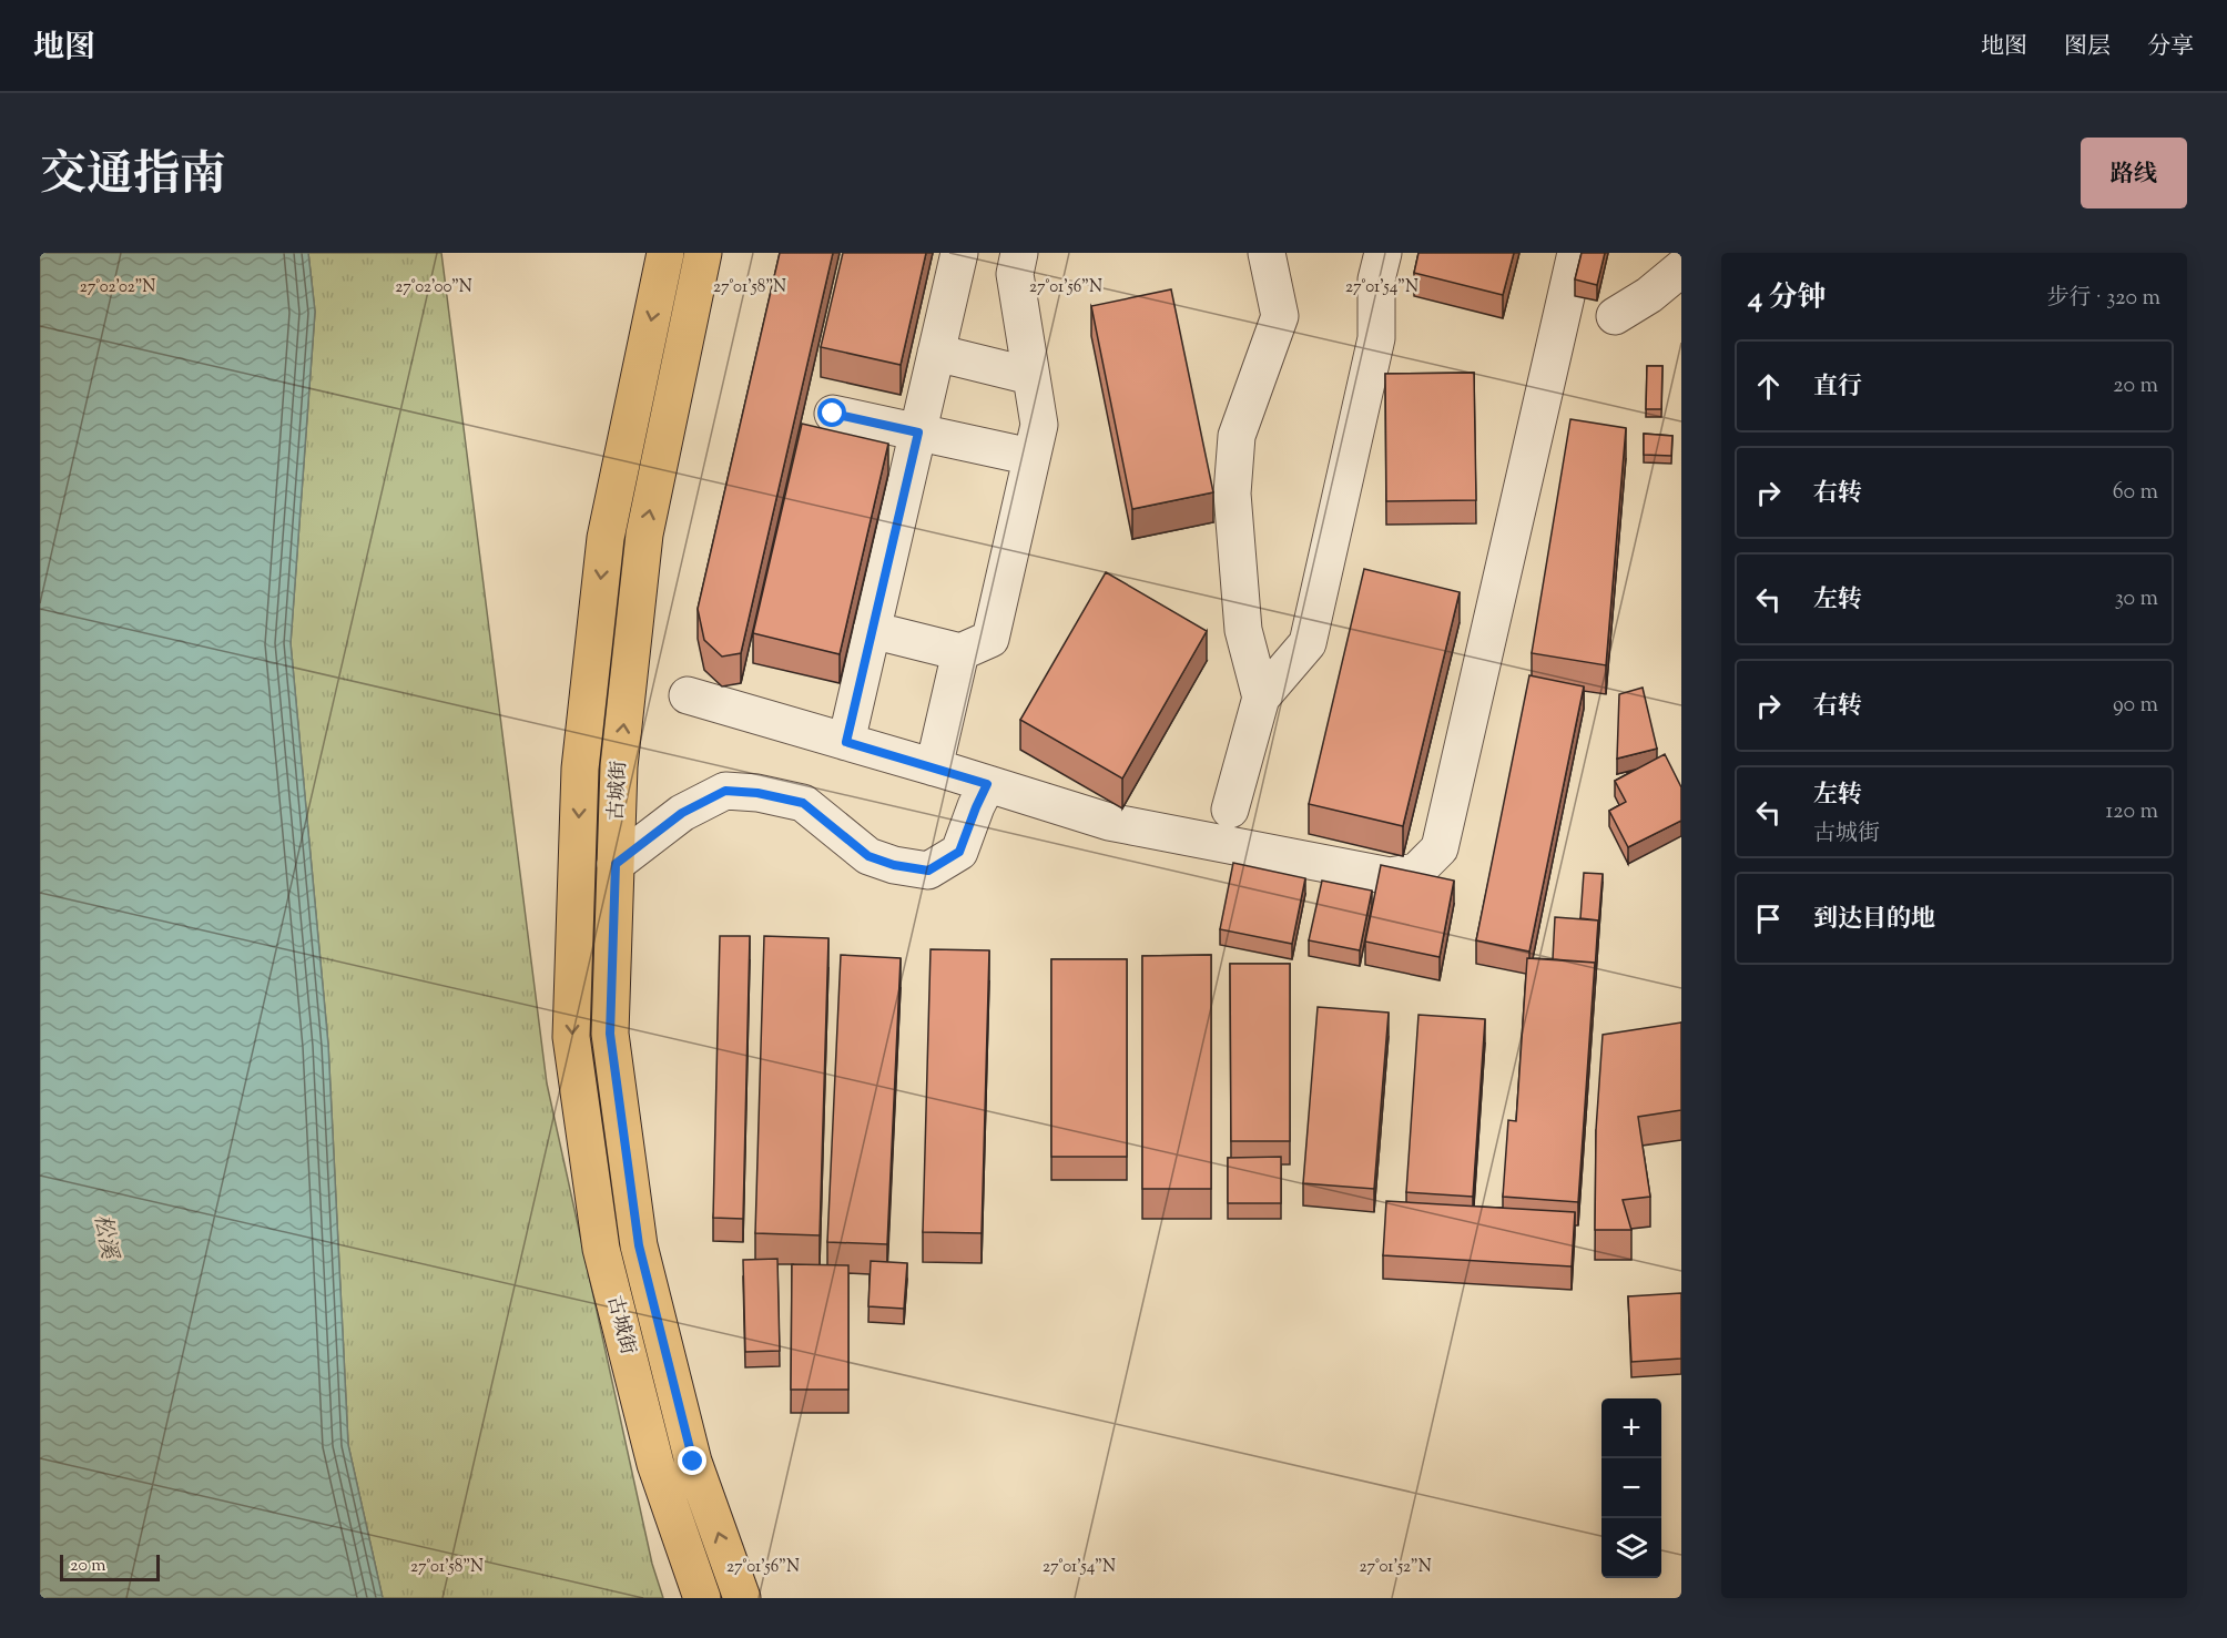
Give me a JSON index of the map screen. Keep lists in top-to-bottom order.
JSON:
{
  "streets": {
    "main road": ["古城街"]
  },
  "water": ["松溪"],
  "scale_bar": "20 m",
  "page": {
    "header": "地图",
    "nav": ["地图", "图层", "分享"],
    "title": "交通指南",
    "buttons": "路线",
    "heading": ["4 分钟", "步行 · 320 m"],
    "list": [
      ["直行", "20 m"],
      ["右转", "60 m"],
      ["左转", "30 m"],
      ["右转", "90 m"],
      ["左转", "古城街", "120 m"],
      "到达目的地"
    ],
    "map_buttons": ["+", "−"],
    "scale": "20 m"
  },
  "coordinates": [
    "27°02'02\"N",
    "27°02'00\"N",
    "27°01'58\"N",
    "27°01'56\"N",
    "27°01'54\"N",
    "27°01'52\"N"
  ]
}
